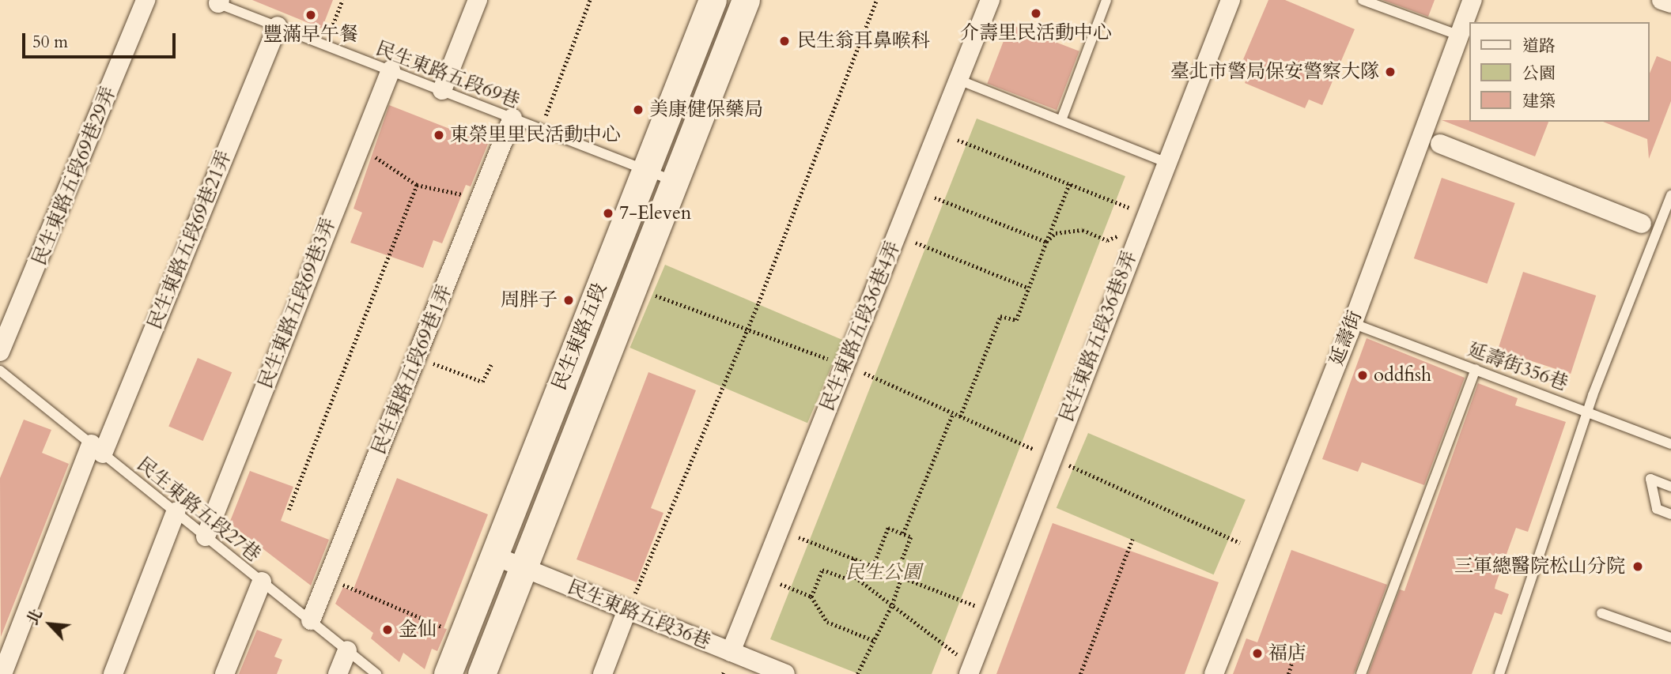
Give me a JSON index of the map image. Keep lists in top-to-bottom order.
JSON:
{
  "streets": {
    "street": [
      "民生東路五段69巷29弄",
      "民生東路五段69巷21弄",
      "民生東路五段69巷3弄",
      "民生東路五段36巷4弄",
      "民生東路五段",
      "民生東路五段36巷8弄",
      "延壽街",
      "民生東路五段69巷1弄",
      "民生東路五段36巷"
    ],
    "lane": ["民生東路五段69巷", "延壽街356巷", "民生東路五段27巷"]
  },
  "crossings": [
    ["民生東路五段69巷", "民生東路五段69巷21弄"],
    ["民生東路五段69巷", "民生東路五段69巷3弄"],
    ["民生東路五段69巷", "民生東路五段"],
    ["民生東路五段69巷", "民生東路五段69巷1弄"],
    ["民生東路五段69巷21弄", "民生東路五段27巷"],
    ["民生東路五段69巷3弄", "民生東路五段27巷"],
    ["民生東路五段36巷4弄", "民生東路五段36巷"],
    ["民生東路五段", "民生東路五段36巷"],
    ["延壽街", "延壽街356巷"],
    ["民生東路五段69巷1弄", "民生東路五段27巷"]
  ],
  "parks": ["民生公園"],
  "places": [
    "介壽里民活動中心",
    "豐滿早午餐",
    "民生翁耳鼻喉科",
    "臺北市警局保安警察大隊",
    "美康健保藥局",
    "東榮里里民活動中心",
    "7-Eleven",
    "周胖子",
    "oddfish",
    "三軍總醫院松山分院",
    "金仙",
    "福店"
  ],
  "legend": ["道路", "公園", "建築"],
  "scale_bar": "50 m",
  "north": "top left"
}
